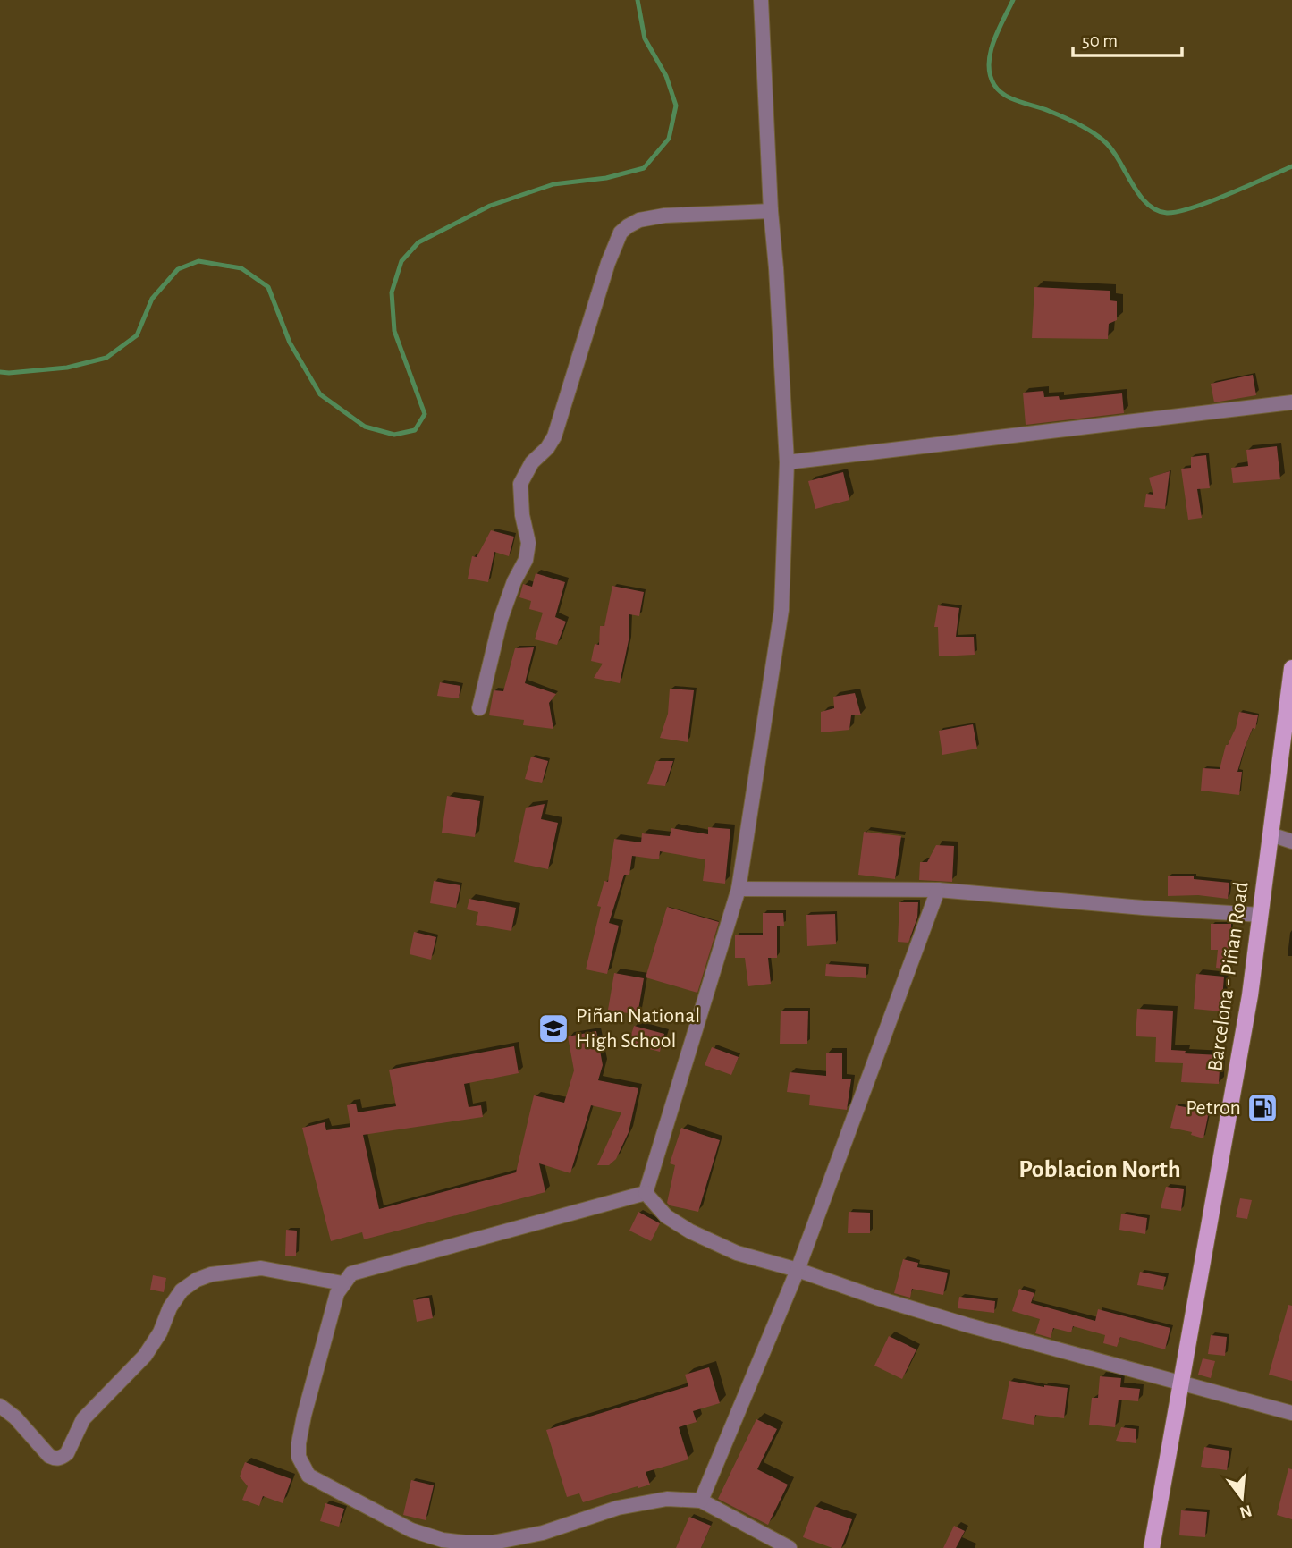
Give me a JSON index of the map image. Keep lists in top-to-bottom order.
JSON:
{
  "streets": {
    "main road": ["Barcelona - Piñan Road"]
  },
  "districts": ["Poblacion North"],
  "places": {
    "school or university": ["Piñan National High School"],
    "fuel station": ["Petron"]
  },
  "scale_bar": "50 m",
  "north": "bottom"
}
